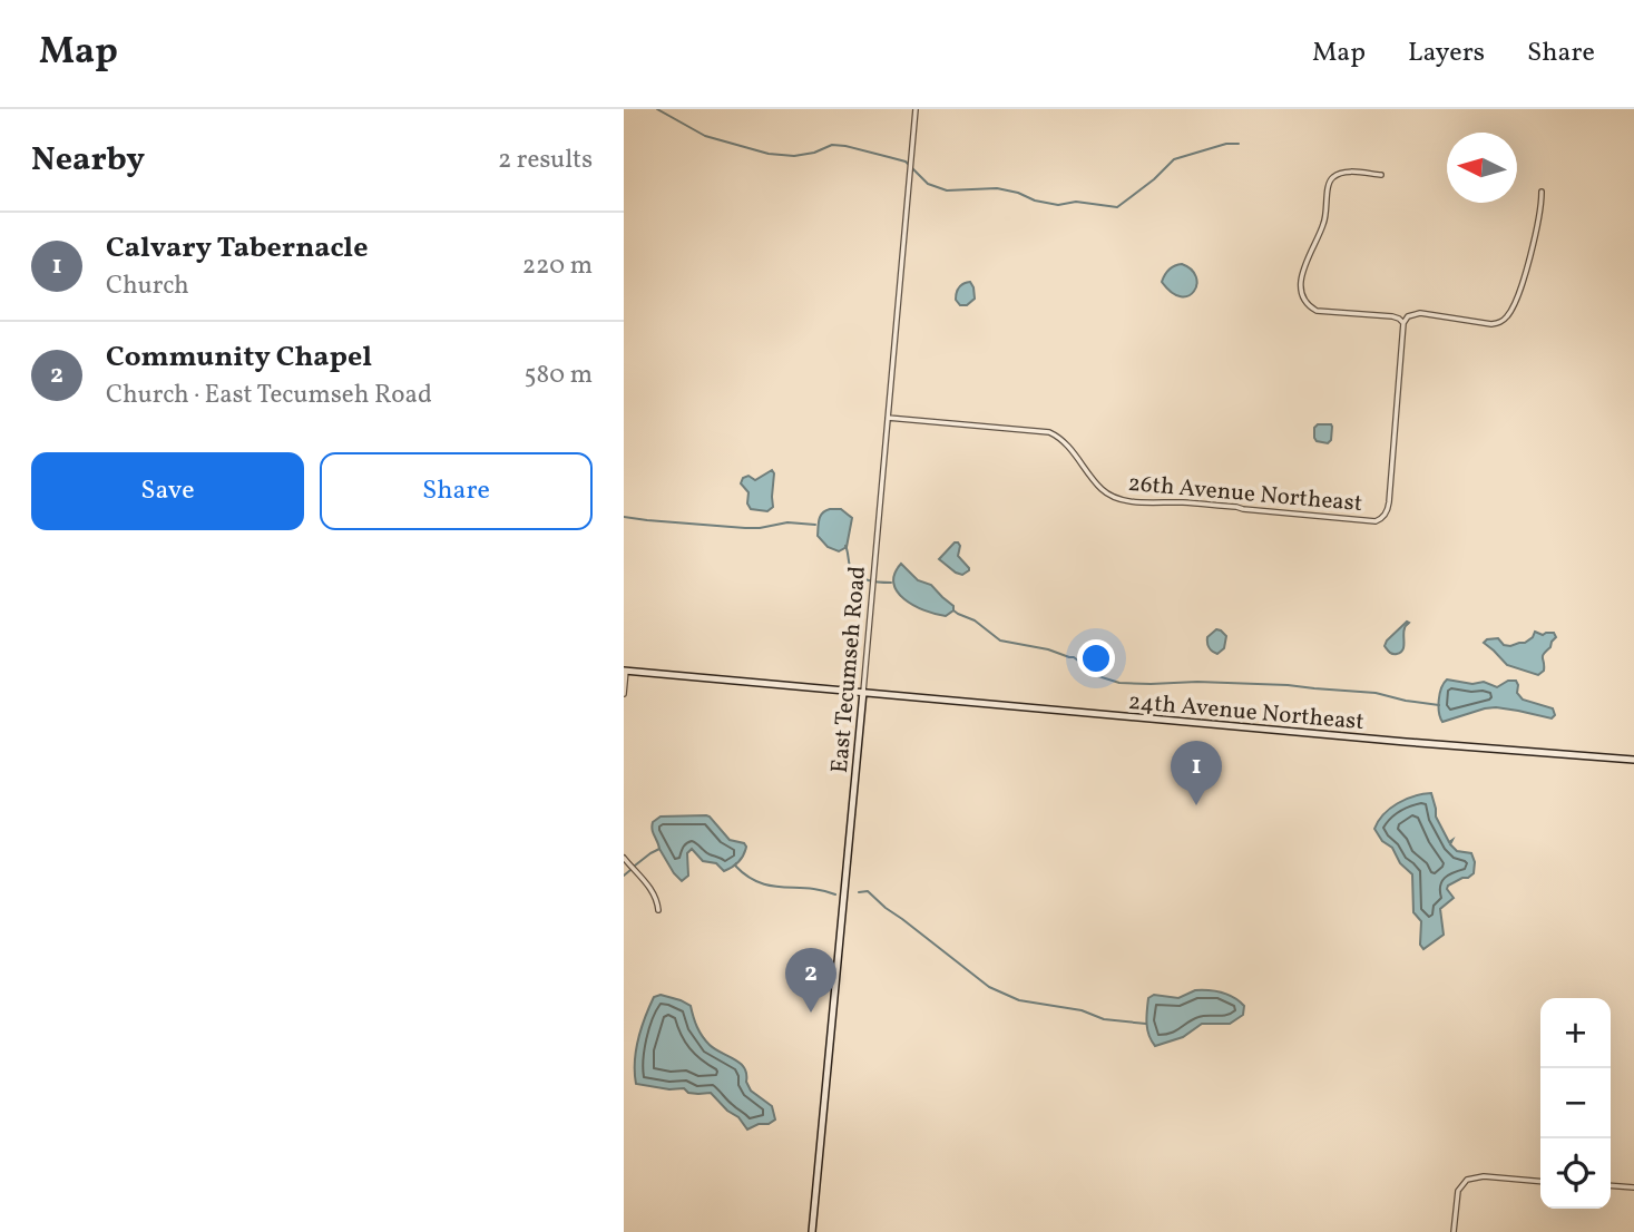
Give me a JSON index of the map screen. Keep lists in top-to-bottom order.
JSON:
{
  "streets": {
    "street": ["26th Avenue Northeast", "East Tecumseh Road", "24th Avenue Northeast"]
  },
  "crossings": [
    ["26th Avenue Northeast", "East Tecumseh Road"],
    ["East Tecumseh Road", "24th Avenue Northeast"]
  ],
  "north": "left",
  "page": {
    "header": "Map",
    "nav": ["Map", "Layers", "Share"],
    "heading": ["Nearby", "2 results"],
    "list": [
      {
        "mark": "1",
        "name": "Calvary Tabernacle",
        "note": "Church",
        "value": "220 m"
      },
      {
        "mark": "2",
        "name": "Community Chapel",
        "note": "Church · East Tecumseh Road",
        "value": "580 m"
      }
    ],
    "buttons": ["Save", "Share"],
    "pins": ["1", "2"],
    "map_buttons": ["+", "−"]
  }
}
